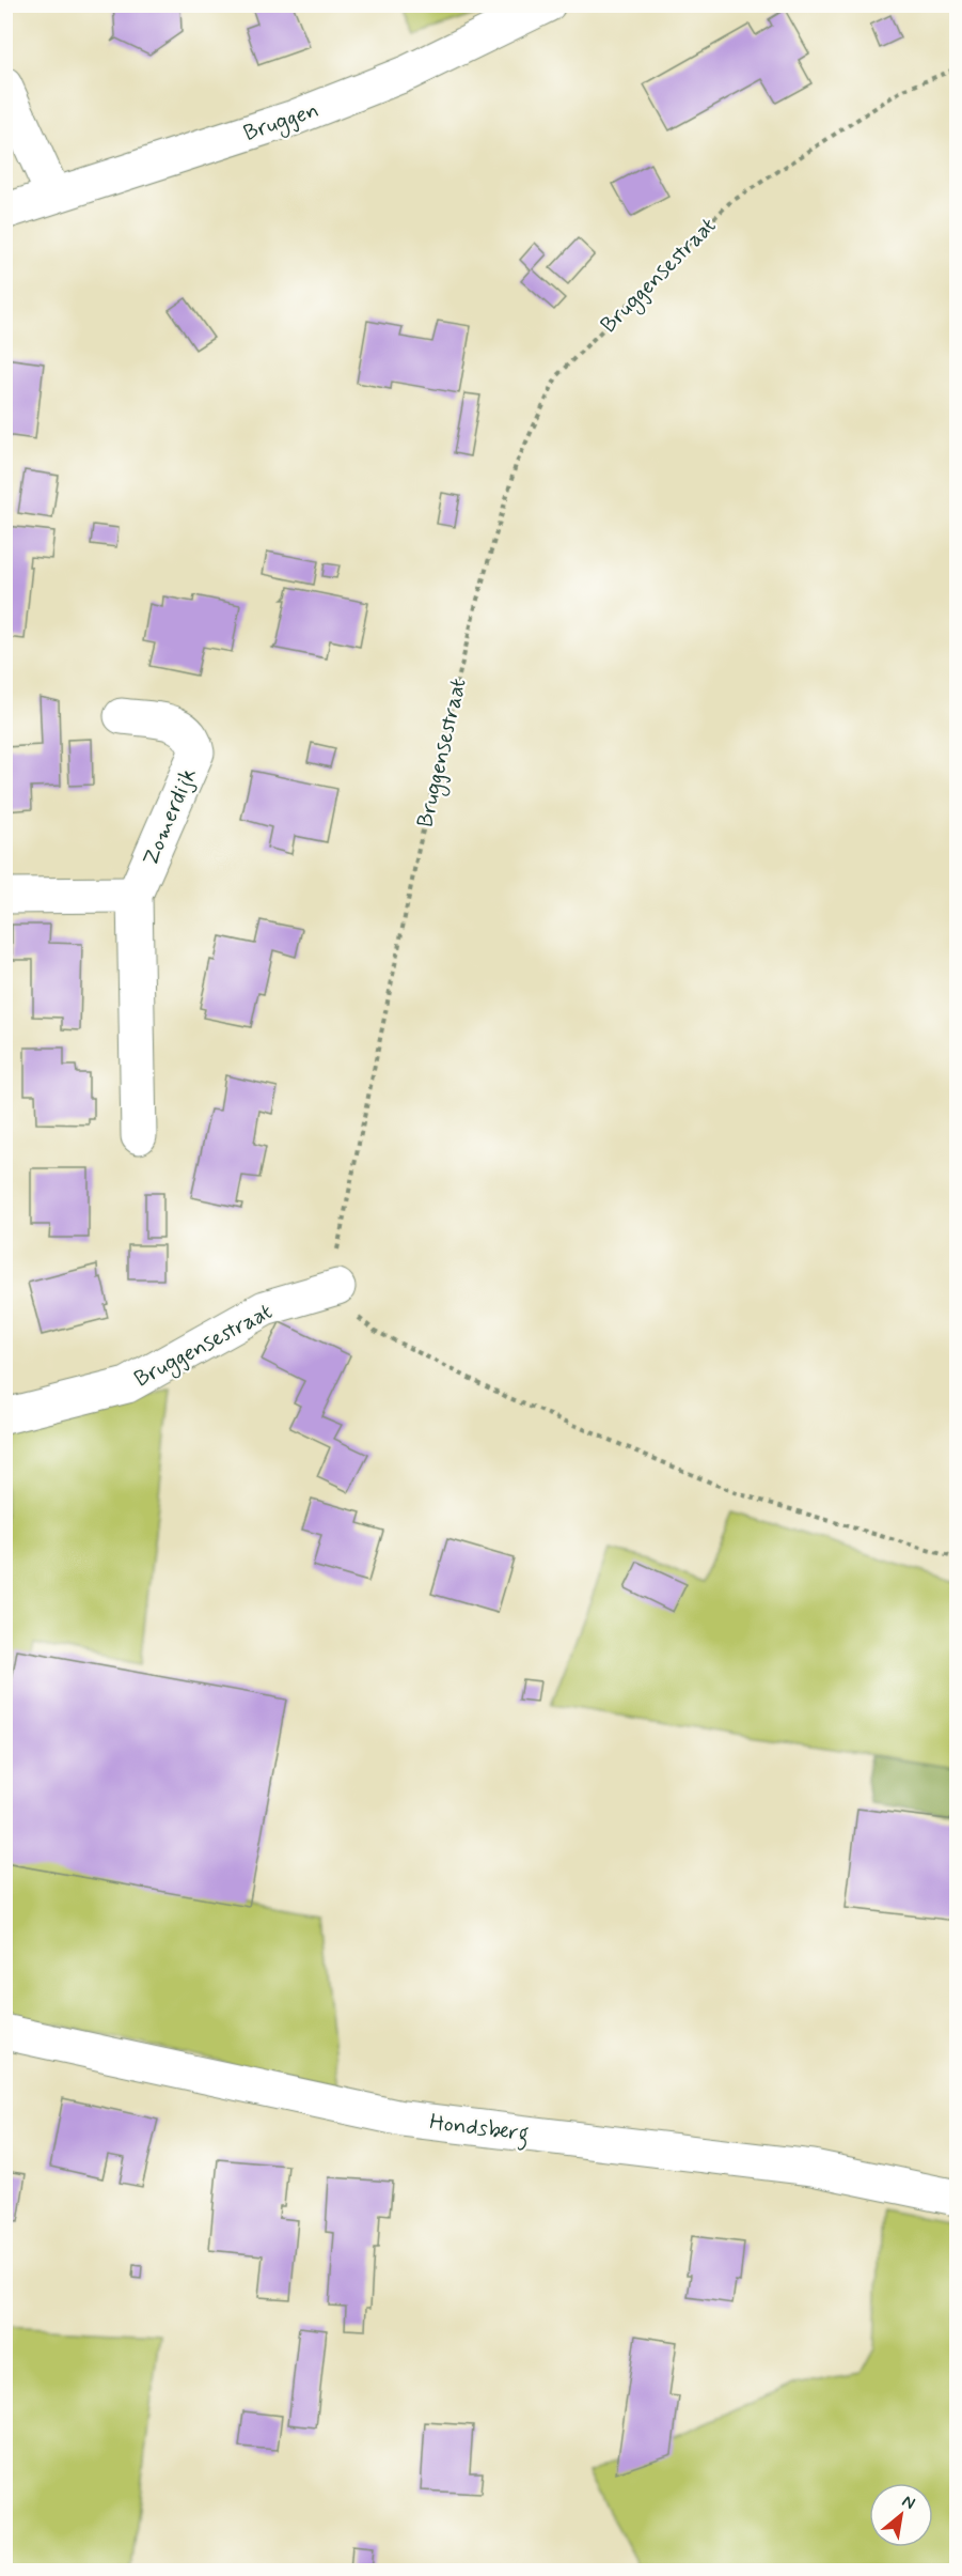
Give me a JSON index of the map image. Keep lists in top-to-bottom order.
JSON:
{
  "streets": {
    "street": [
      "Bruggen",
      "Bruggensestraat",
      "Zomerdijk",
      "Hondsberg"
    ]
  },
  "north": "top right"
}
